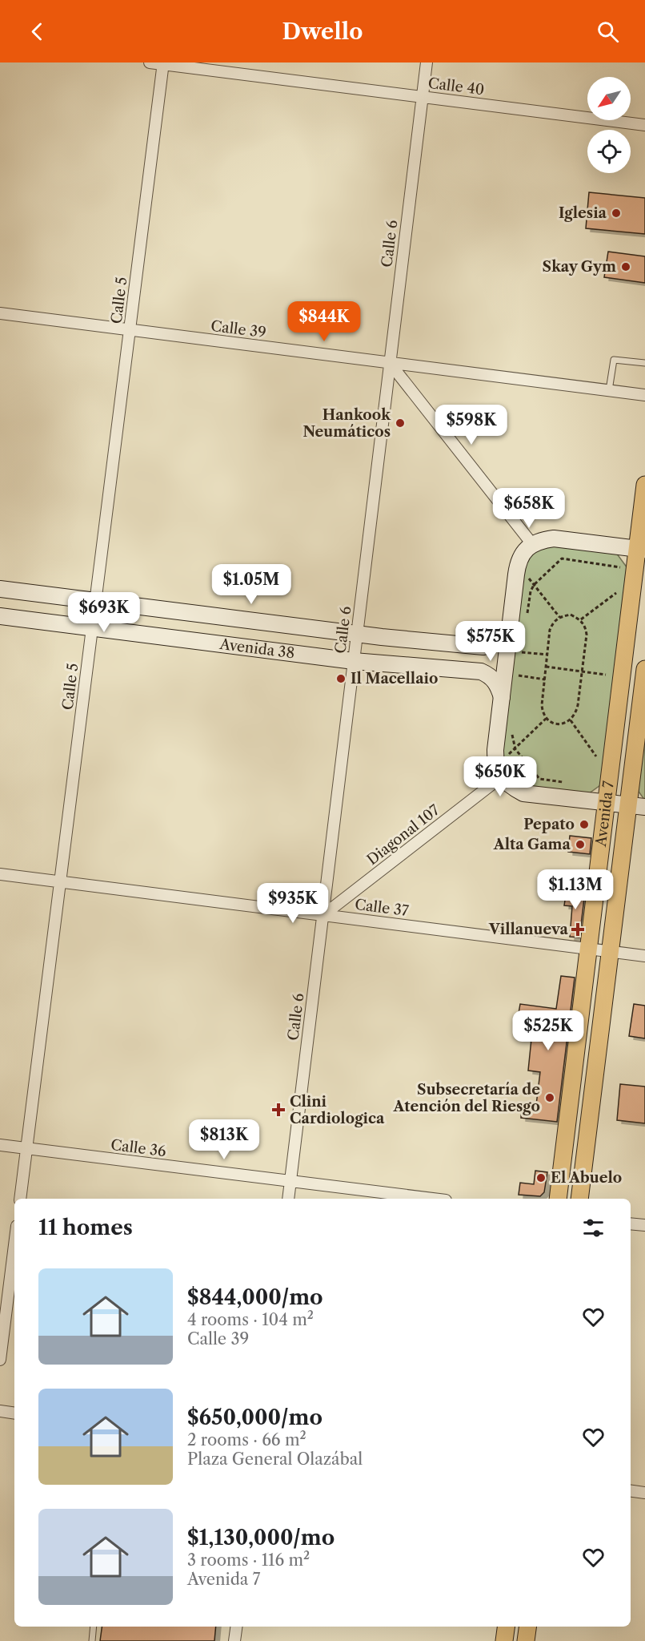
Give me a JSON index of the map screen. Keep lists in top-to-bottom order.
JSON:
{
  "streets": {
    "main road": ["Avenida 38", "Avenida 7"],
    "street": [
      "Calle 40",
      "Calle 6",
      "Calle 5",
      "Calle 39",
      "Diagonal 107",
      "Calle 37",
      "Calle 36"
    ]
  },
  "crossings": [
    ["Calle 40", "Calle 6"],
    ["Calle 40", "Calle 5"],
    ["Calle 6", "Calle 39"],
    ["Calle 6", "Avenida 38"],
    ["Calle 6", "Diagonal 107"],
    ["Calle 6", "Calle 37"],
    ["Calle 6", "Calle 36"],
    ["Calle 5", "Calle 39"],
    ["Calle 5", "Avenida 38"],
    ["Calle 5", "Calle 37"],
    ["Calle 5", "Calle 36"],
    ["Avenida 7", "Calle 37"],
    ["Diagonal 107", "Calle 37"]
  ],
  "places": {
    "other": [
      "Iglesia",
      "Skay Gym",
      "Hankook Neumáticos",
      "Il Macellaio",
      "Pepato",
      "Alta Gama",
      "Subsecretaría de Atención del Riesgo",
      "El Abuelo"
    ],
    "health": ["Villanueva", "Clini Cardiologica"]
  },
  "north": "bottom left",
  "page": {
    "header": "Dwello",
    "price": [
      "$844K",
      "$598K",
      "$658K",
      "$1.05M",
      "$693K",
      "$575K",
      "$650K",
      "$1.13M",
      "$935K",
      "$525K",
      "$813K"
    ],
    "heading": "11 homes",
    "list": [
      {
        "name": "$844,000/mo",
        "note": "4 rooms · 104 m² · Calle 39"
      },
      {
        "name": "$650,000/mo",
        "note": "2 rooms · 66 m² · Plaza General Olazábal"
      },
      {
        "name": "$1,130,000/mo",
        "note": "3 rooms · 116 m² · Avenida 7"
      }
    ]
  }
}
